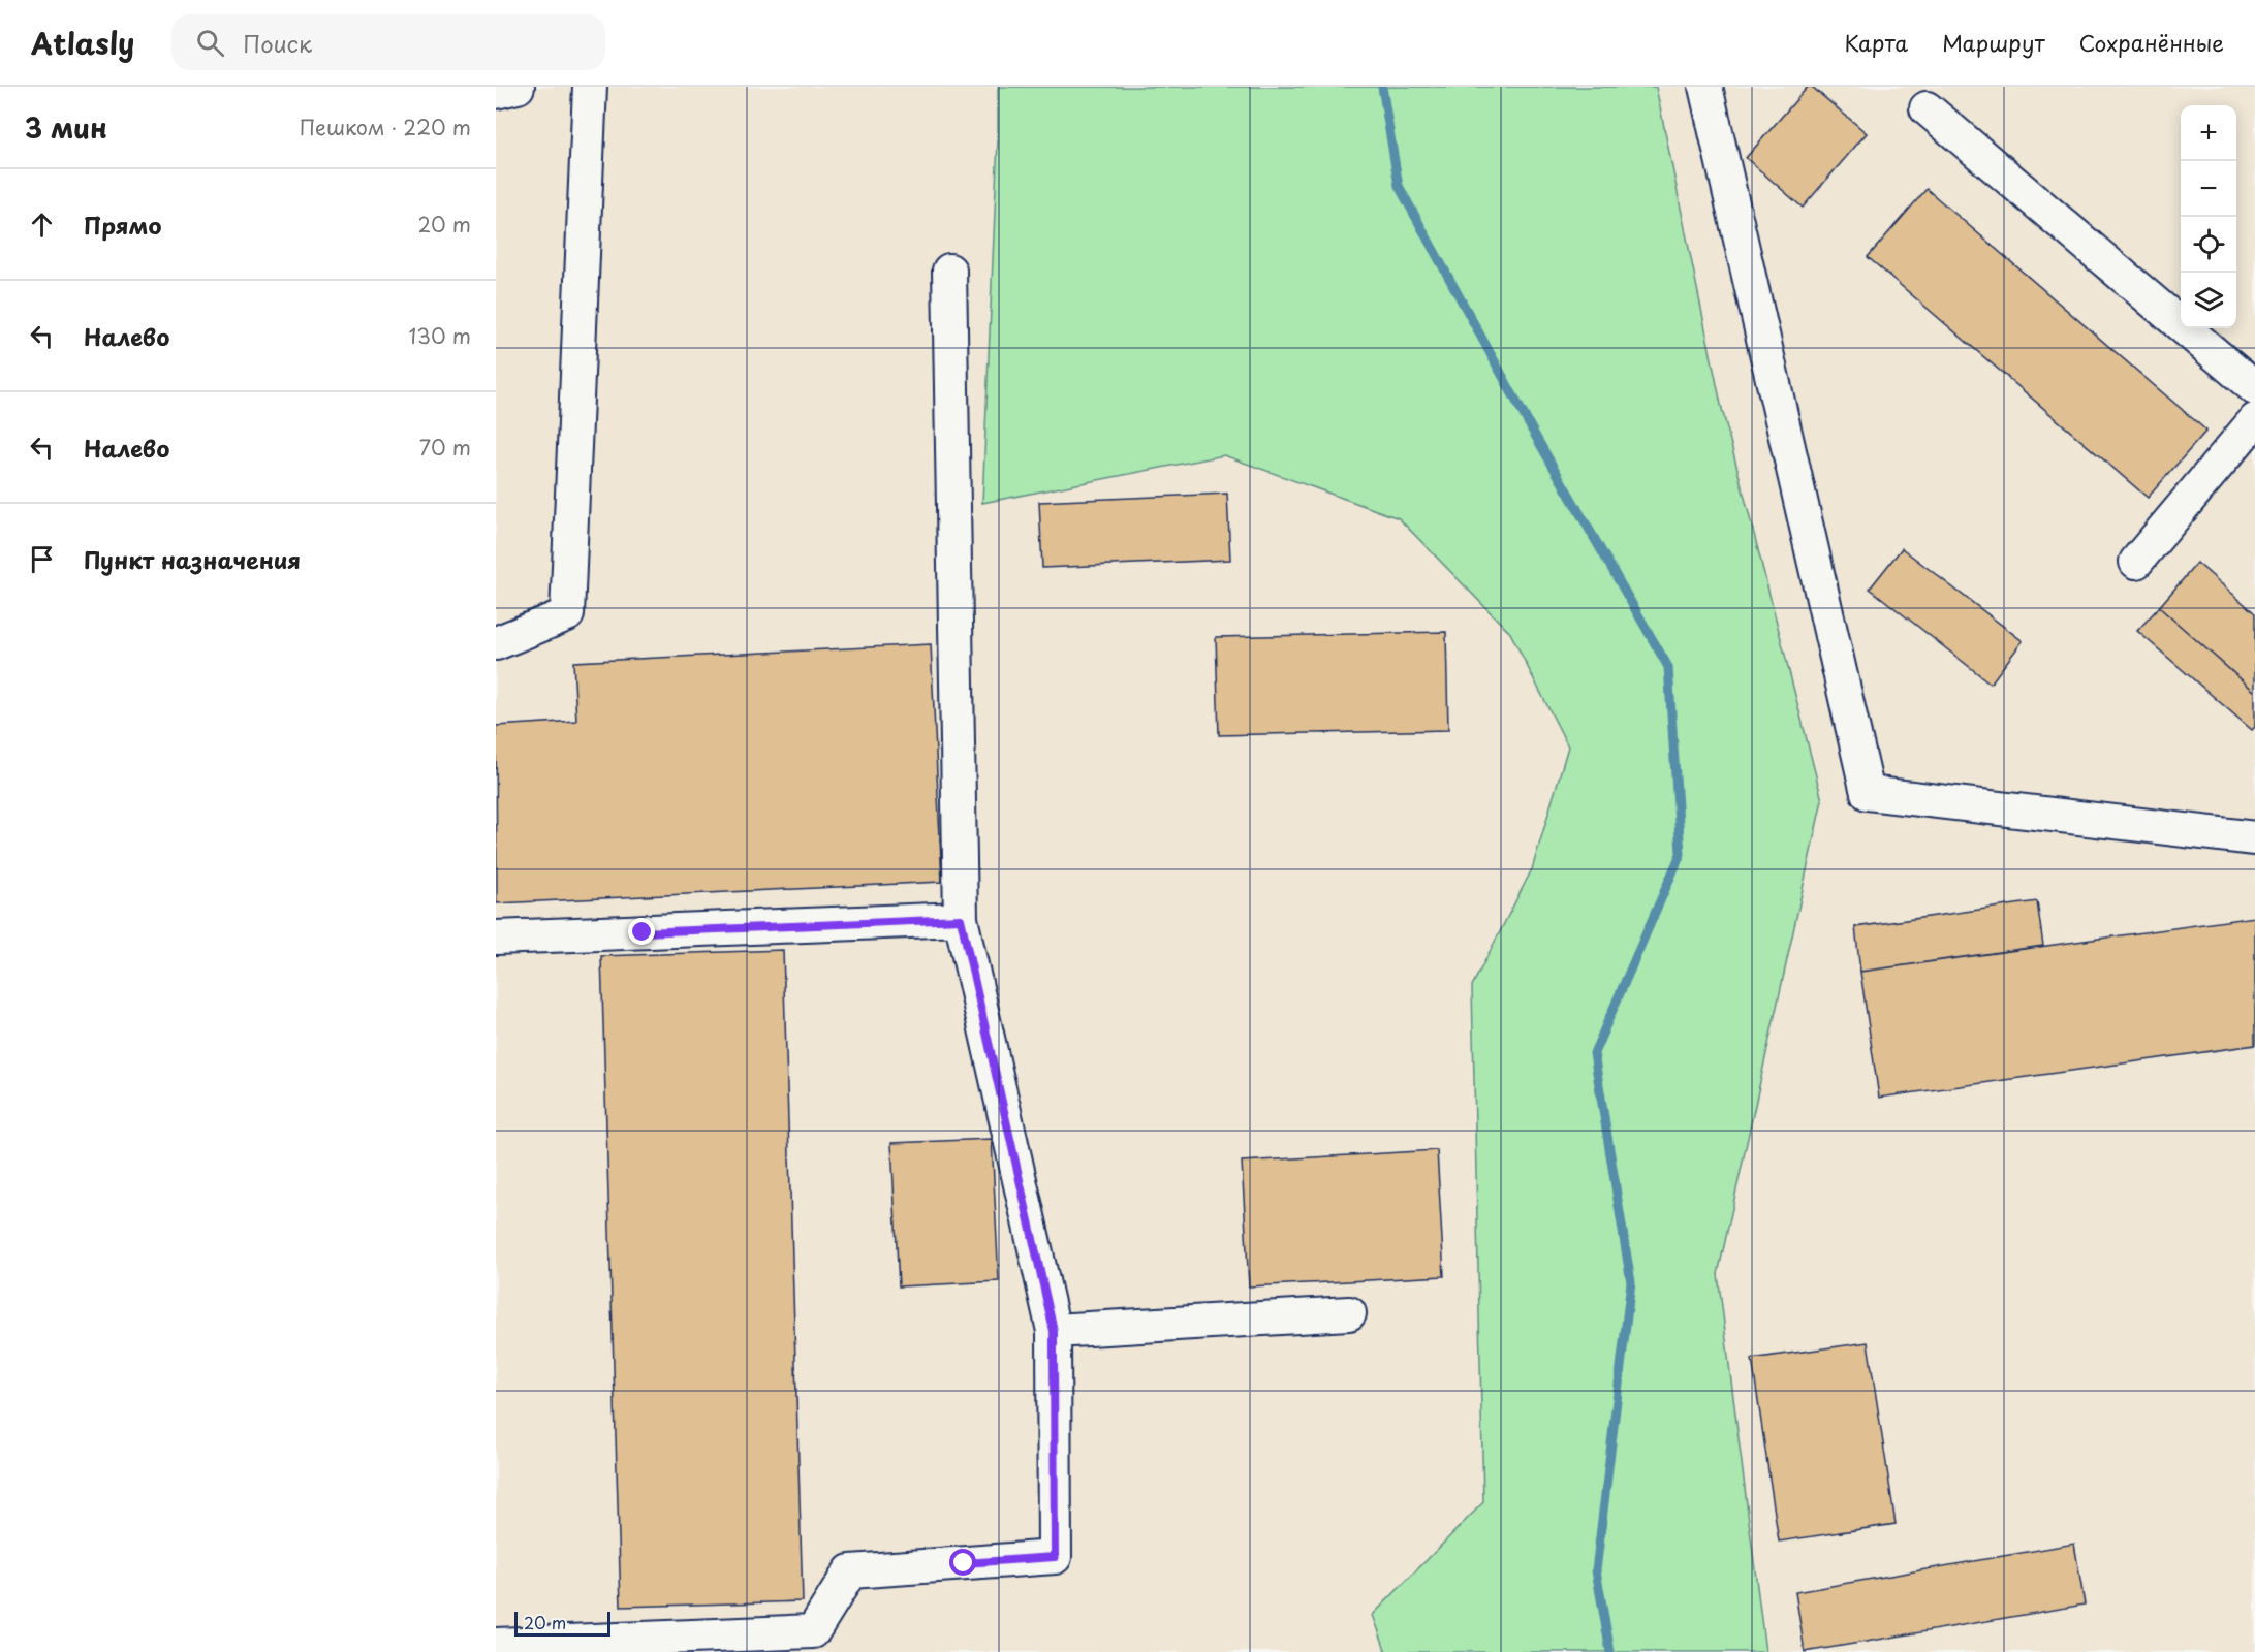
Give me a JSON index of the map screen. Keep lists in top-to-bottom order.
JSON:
{
  "scale_bar": "20 m",
  "page": {
    "header": "Atlasly",
    "search": "Поиск",
    "nav": ["Карта", "Маршрут", "Сохранённые"],
    "heading": ["3 мин", "Пешком · 220 m"],
    "map_buttons": ["+", "−"],
    "list": [
      ["Прямо", "20 m"],
      ["Налево", "130 m"],
      ["Налево", "70 m"],
      "Пункт назначения"
    ],
    "scale": "20 m"
  }
}
